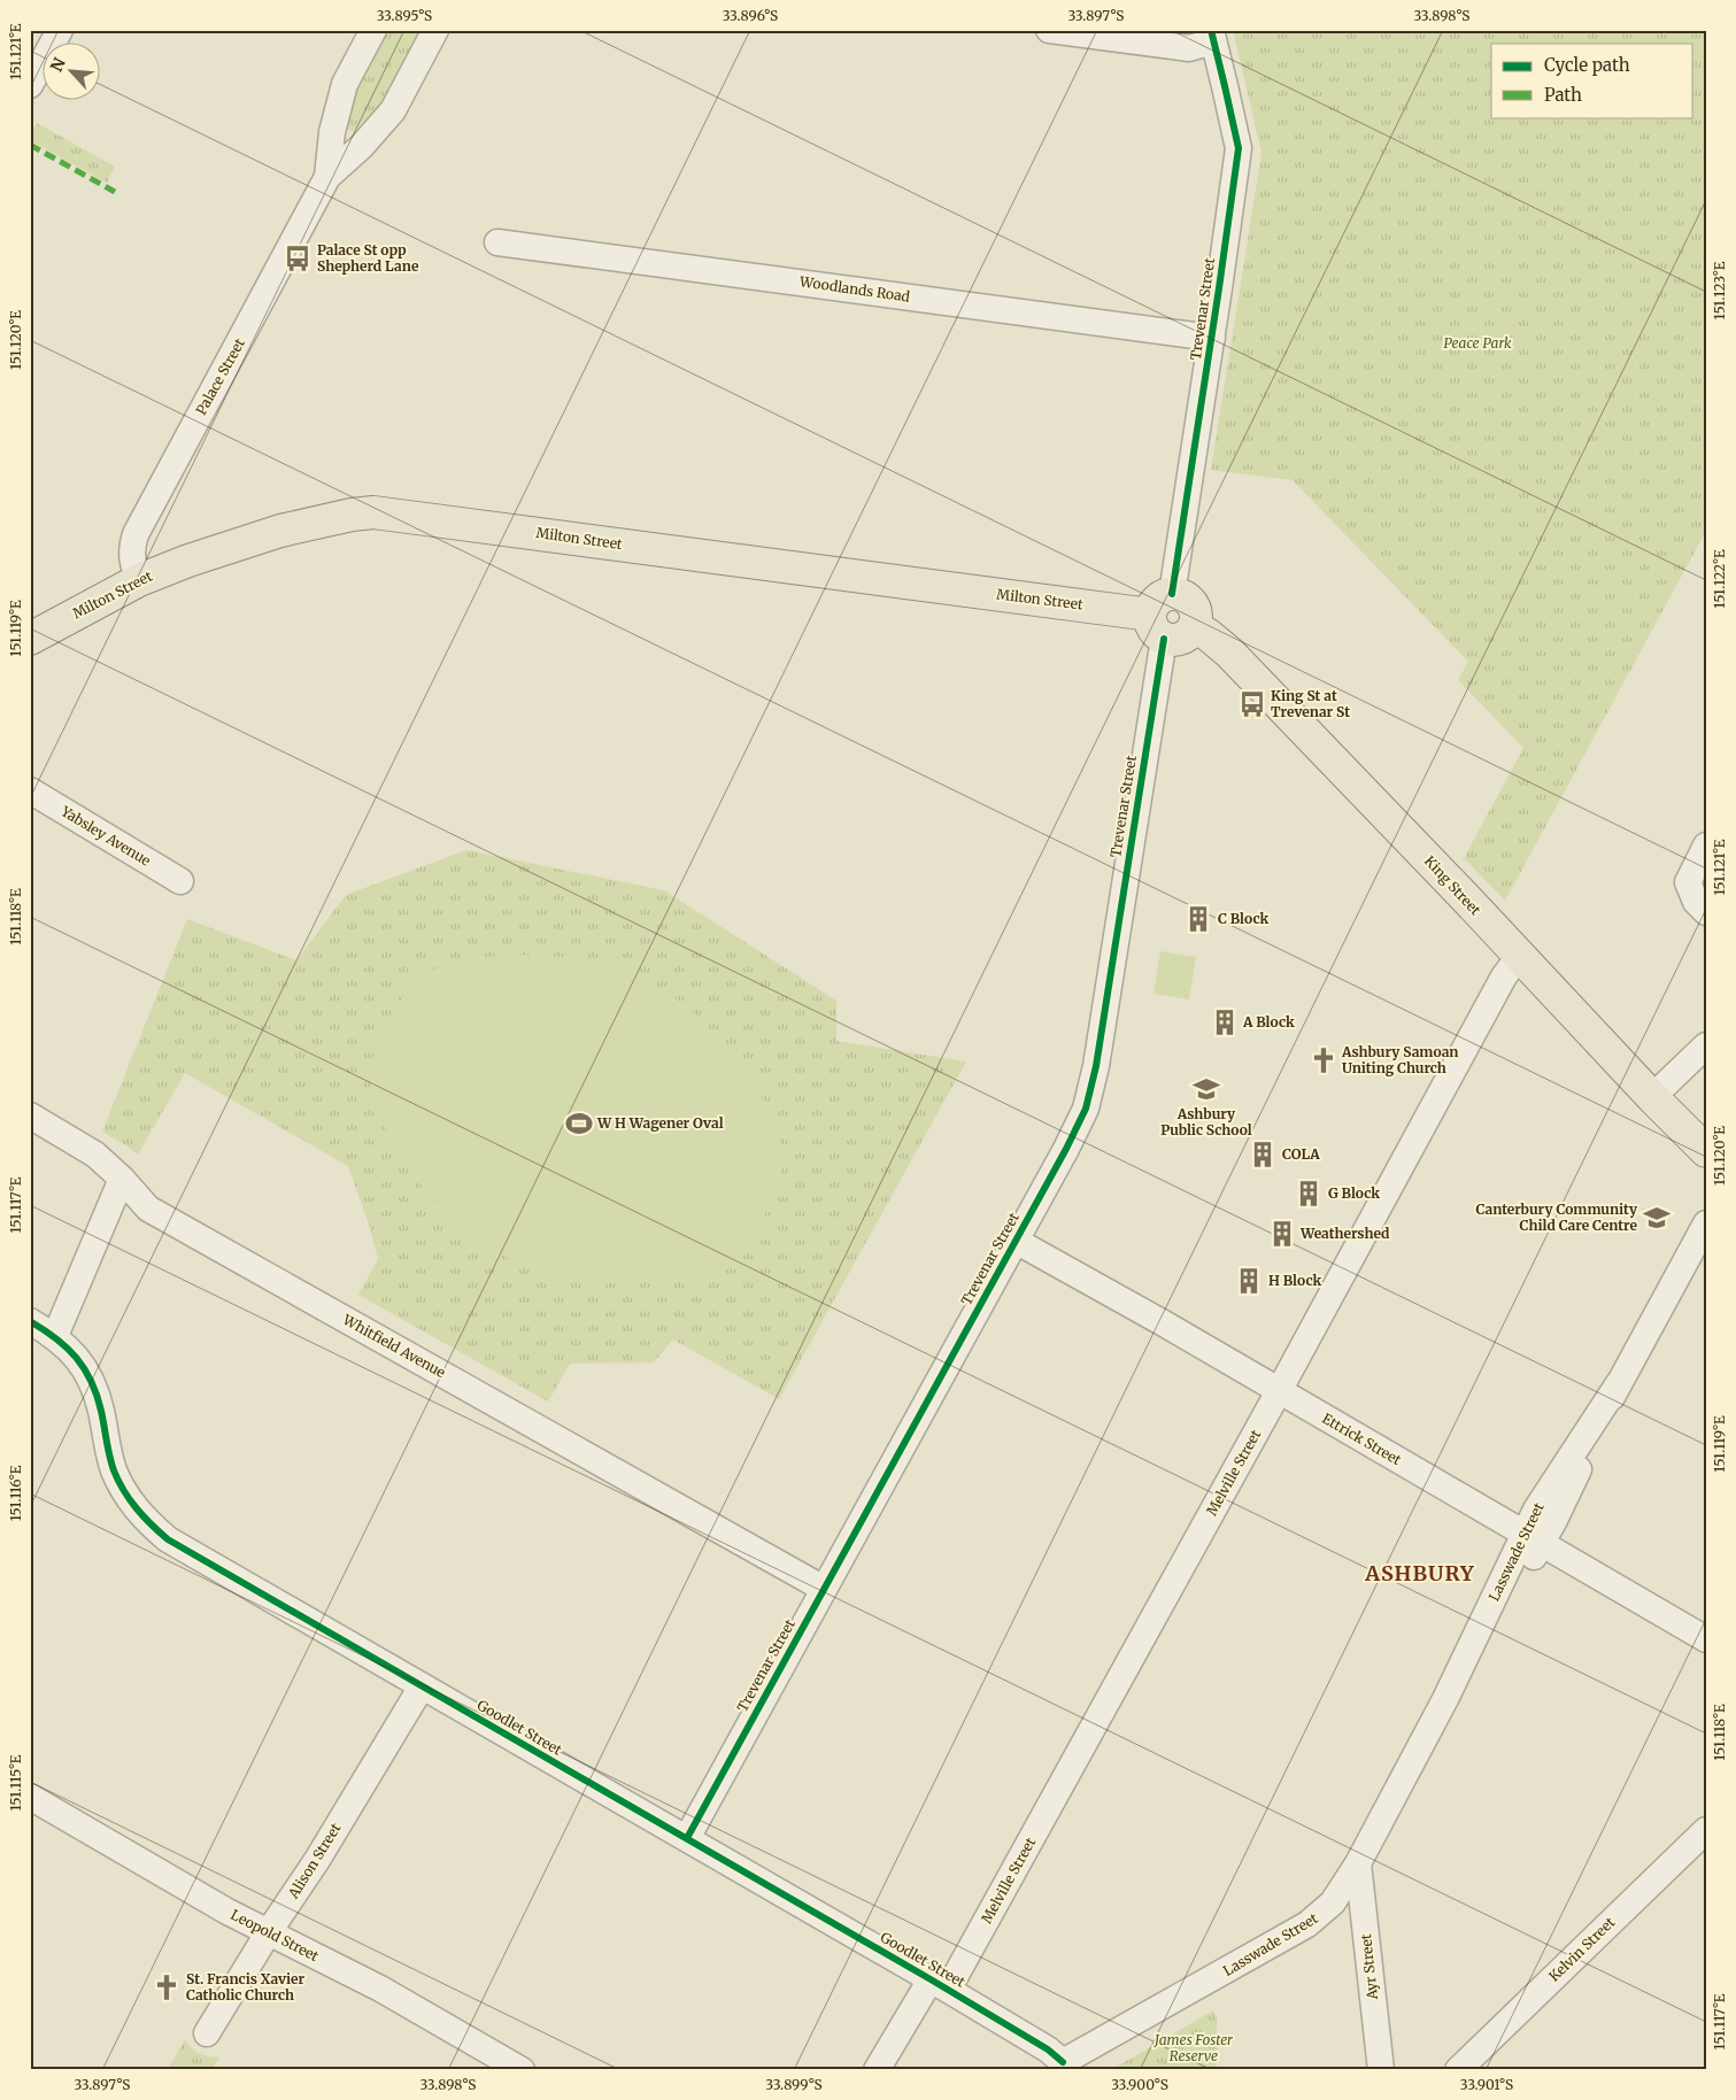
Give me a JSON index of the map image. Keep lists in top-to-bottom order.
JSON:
{
  "streets": {
    "main road": ["Milton Street", "King Street"],
    "street": [
      "Woodlands Road",
      "Trevenar Street",
      "Palace Street",
      "Yabsley Avenue",
      "Whitfield Avenue",
      "Ettrick Street",
      "Melville Street",
      "Lasswade Street",
      "Goodlet Street",
      "Alison Street",
      "Leopold Street",
      "Kelvin Street",
      "Ayr Street"
    ]
  },
  "crossings": [
    ["Woodlands Road", "Trevenar Street"],
    ["Trevenar Street", "Milton Street"],
    ["Trevenar Street", "King Street"],
    ["Trevenar Street", "Whitfield Avenue"],
    ["Trevenar Street", "Ettrick Street"],
    ["Trevenar Street", "Goodlet Street"],
    ["Palace Street", "Milton Street"],
    ["Milton Street", "King Street"],
    ["King Street", "Melville Street"],
    ["Ettrick Street", "Melville Street"],
    ["Ettrick Street", "Lasswade Street"],
    ["Melville Street", "Goodlet Street"],
    ["Lasswade Street", "Goodlet Street"],
    ["Lasswade Street", "Ayr Street"],
    ["Goodlet Street", "Alison Street"],
    ["Alison Street", "Leopold Street"]
  ],
  "districts": ["ASHBURY"],
  "parks": ["Peace Park", "James Foster Reserve"],
  "places": {
    "bus stop": ["Palace St opp Shepherd Lane", "King St at Trevenar St"],
    "building": [
      "C Block",
      "A Block",
      "COLA",
      "G Block",
      "Weathershed",
      "H Block"
    ],
    "church": ["Ashbury Samoan Uniting Church", "St. Francis Xavier Catholic Church"],
    "school or university": ["Ashbury Public School", "Canterbury Community Child Care Centre"],
    "sports": ["W H Wagener Oval"]
  },
  "legend": ["Cycle path", "Path"],
  "north": "top left",
  "coordinates": [
    "33.895°S",
    "33.896°S",
    "33.897°S",
    "33.898°S",
    "151.121°E",
    "151.123°E",
    "151.120°E",
    "151.122°E",
    "151.119°E",
    "151.118°E",
    "151.117°E",
    "151.116°E",
    "151.115°E",
    "33.899°S",
    "33.900°S",
    "33.901°S"
  ]
}
